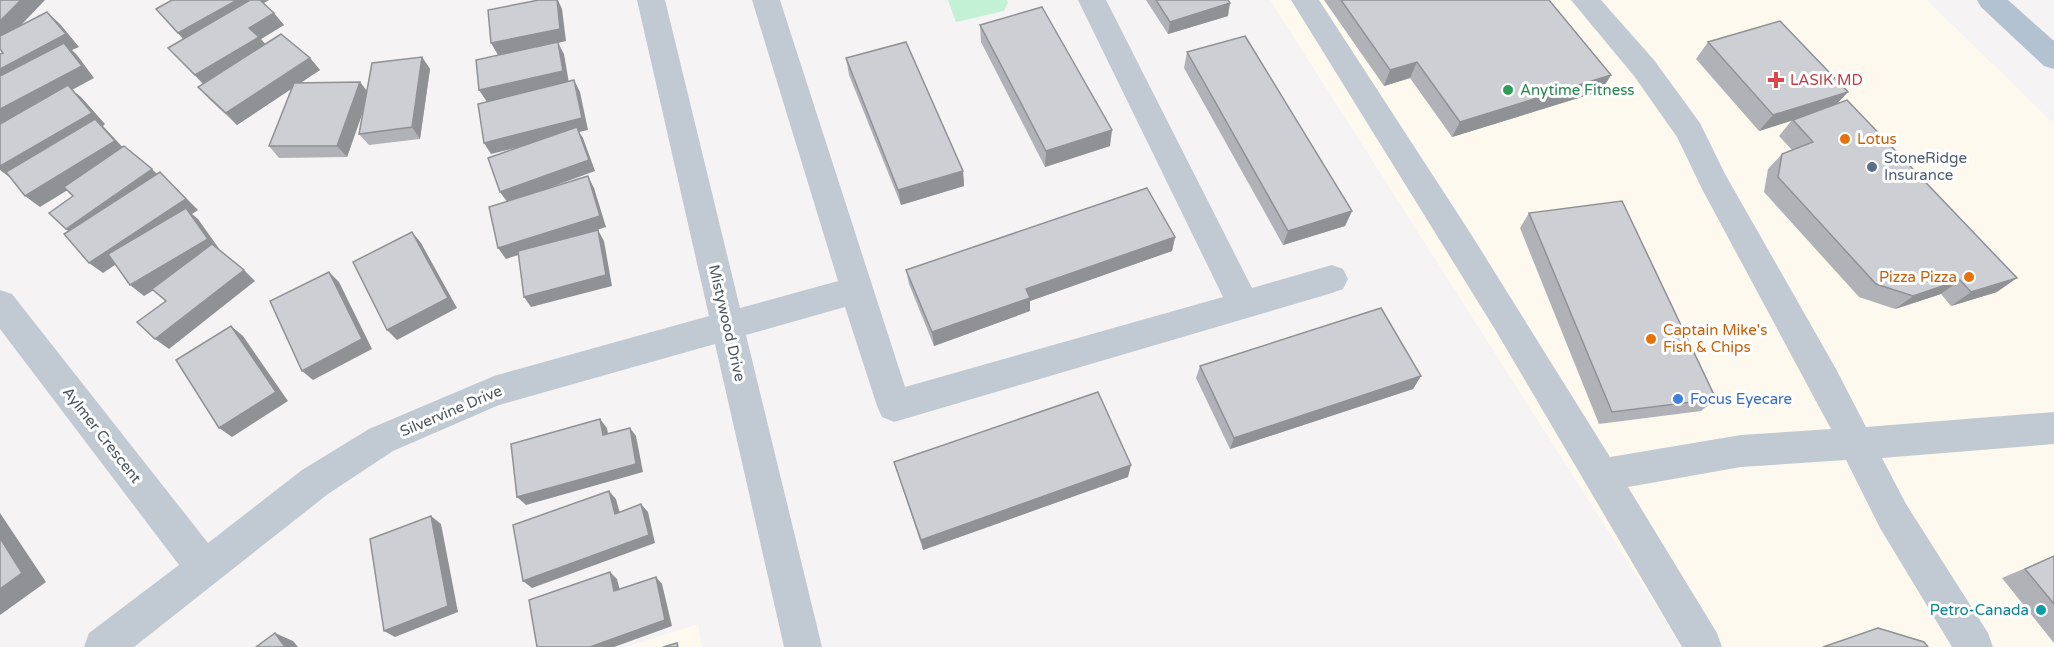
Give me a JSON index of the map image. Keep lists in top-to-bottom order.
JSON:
{
  "streets": {
    "street": ["Mistywood Drive", "Silvervine Drive", "Aylmer Crescent"]
  },
  "crossings": [
    ["Mistywood Drive", "Silvervine Drive"],
    ["Silvervine Drive", "Aylmer Crescent"]
  ],
  "places": {
    "health": ["LASIK MD"],
    "other": [
      "Anytime Fitness",
      "Lotus",
      "StoneRidge Insurance",
      "Pizza Pizza",
      "Captain Mike's Fish & Chips",
      "Focus Eyecare",
      "Petro-Canada"
    ]
  }
}
